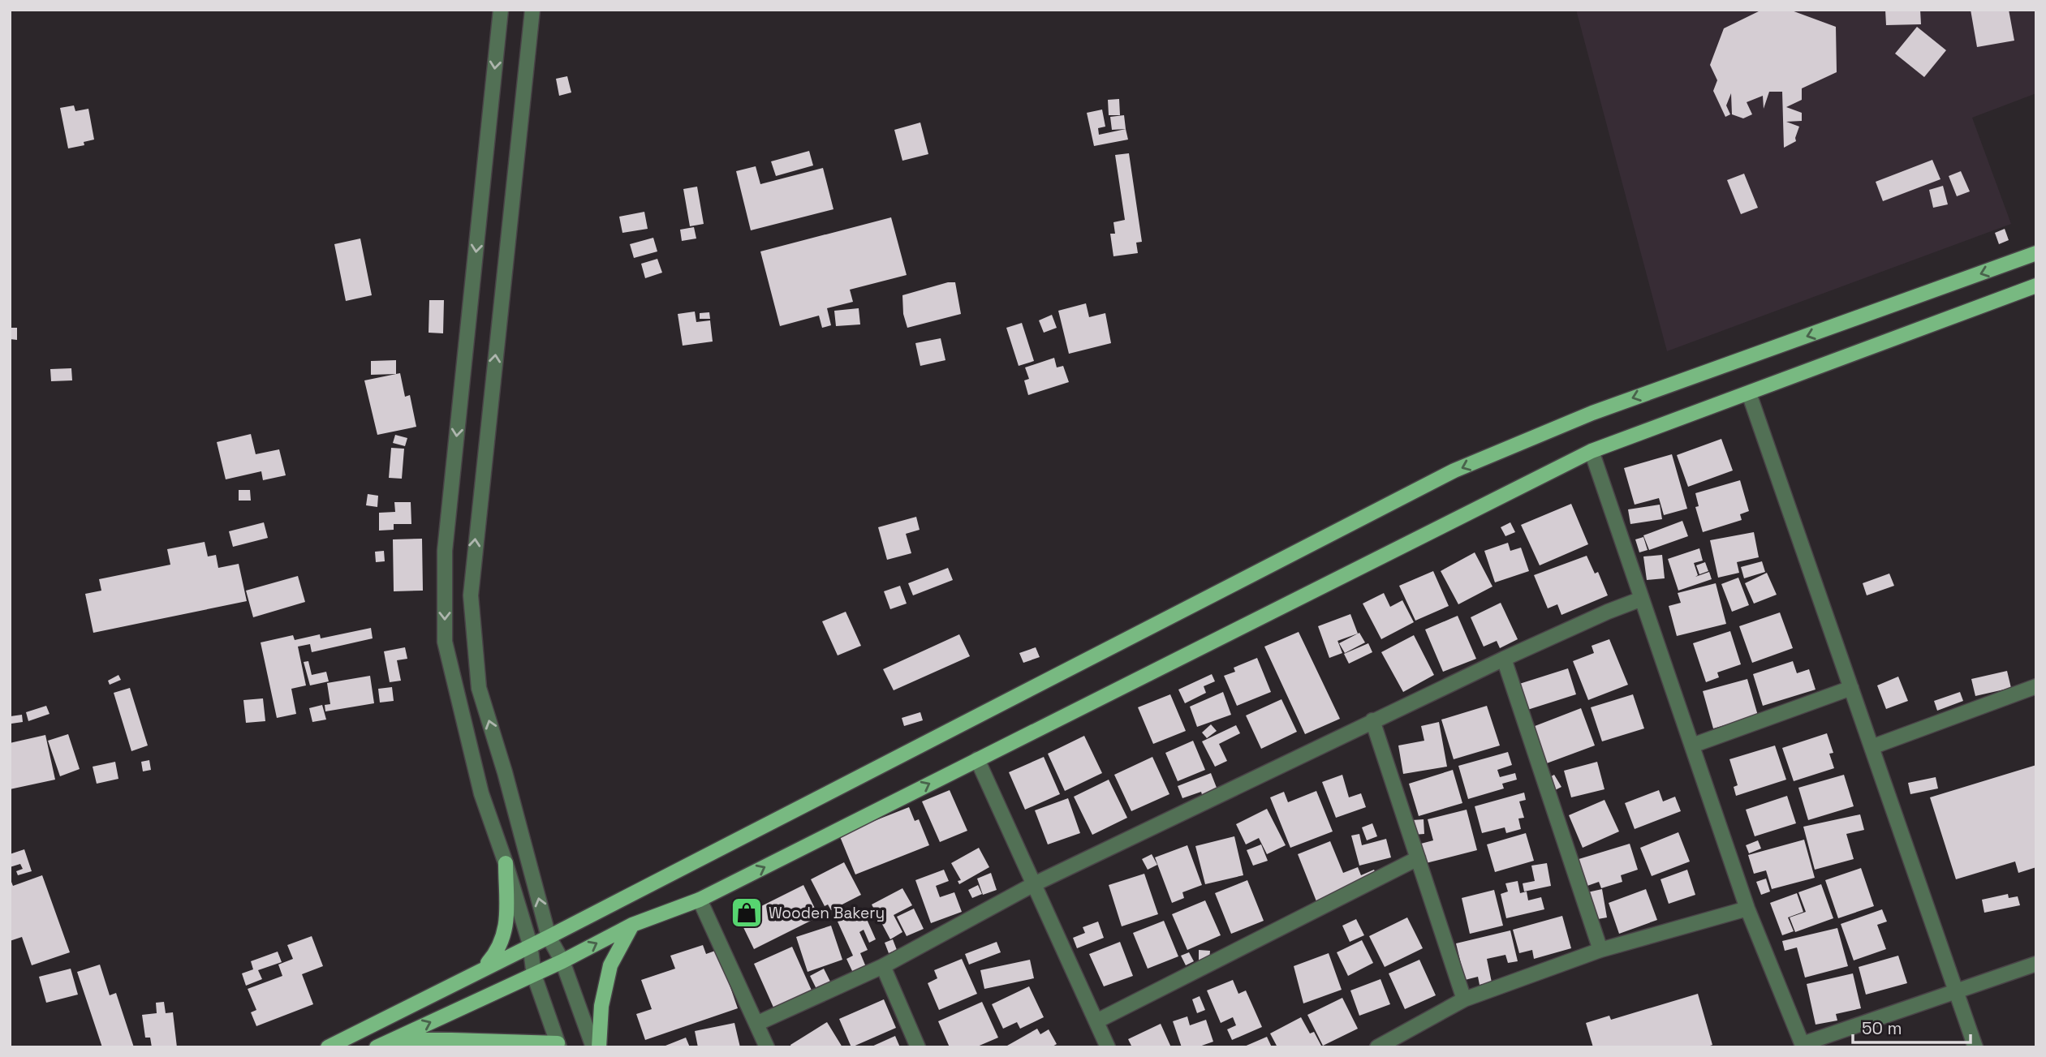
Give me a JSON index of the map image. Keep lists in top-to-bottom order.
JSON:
{
  "places": {
    "shop": ["Wooden Bakery"]
  },
  "scale_bar": "50 m"
}
